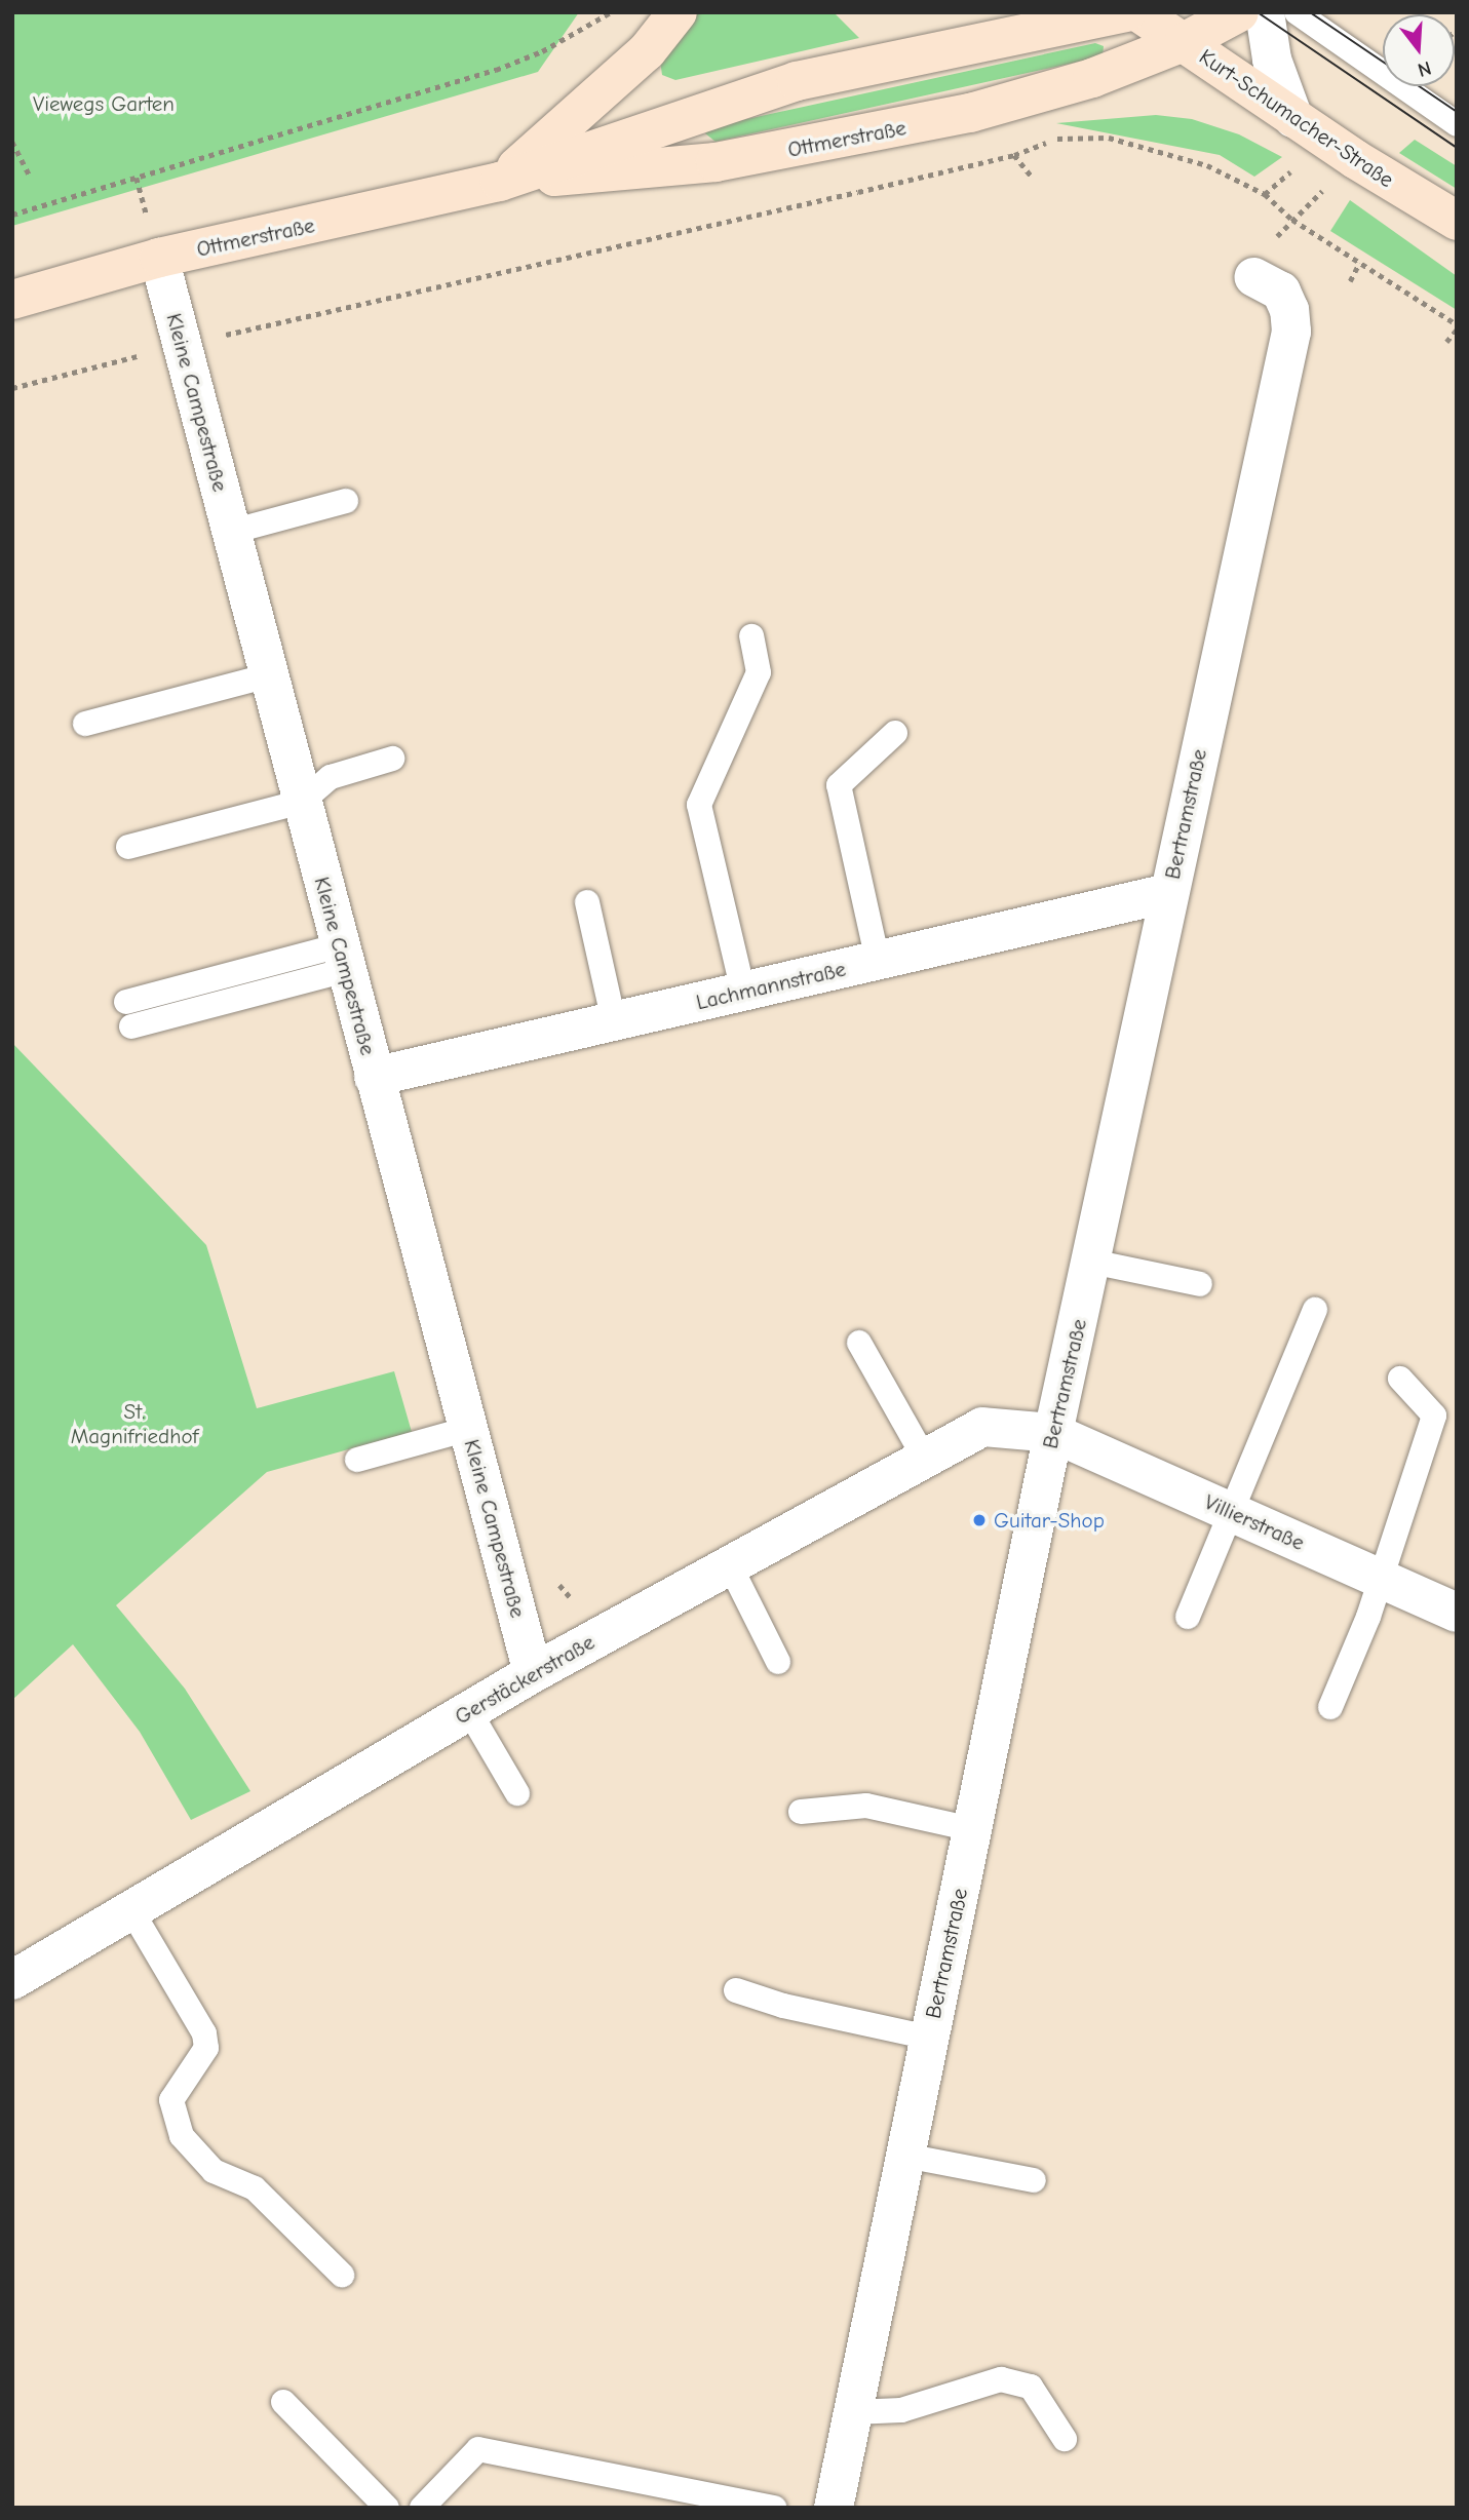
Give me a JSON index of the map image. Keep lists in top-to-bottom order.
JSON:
{
  "streets": {
    "street": [
      "Kurt-Schumacher-Straße",
      "Ottmerstraße",
      "Kleine Campestraße",
      "Bertramstraße",
      "Lachmannstraße",
      "Villierstraße",
      "Gerstäckerstraße"
    ]
  },
  "crossings": [
    ["Kurt-Schumacher-Straße", "Ottmerstraße"],
    ["Ottmerstraße", "Kleine Campestraße"],
    ["Kleine Campestraße", "Lachmannstraße"],
    ["Kleine Campestraße", "Gerstäckerstraße"],
    ["Bertramstraße", "Lachmannstraße"],
    ["Bertramstraße", "Villierstraße"],
    ["Bertramstraße", "Gerstäckerstraße"],
    ["Villierstraße", "Gerstäckerstraße"]
  ],
  "parks": ["Viewegs Garten", "St. Magnifriedhof"],
  "places": ["Guitar-Shop"],
  "north": "bottom"
}
